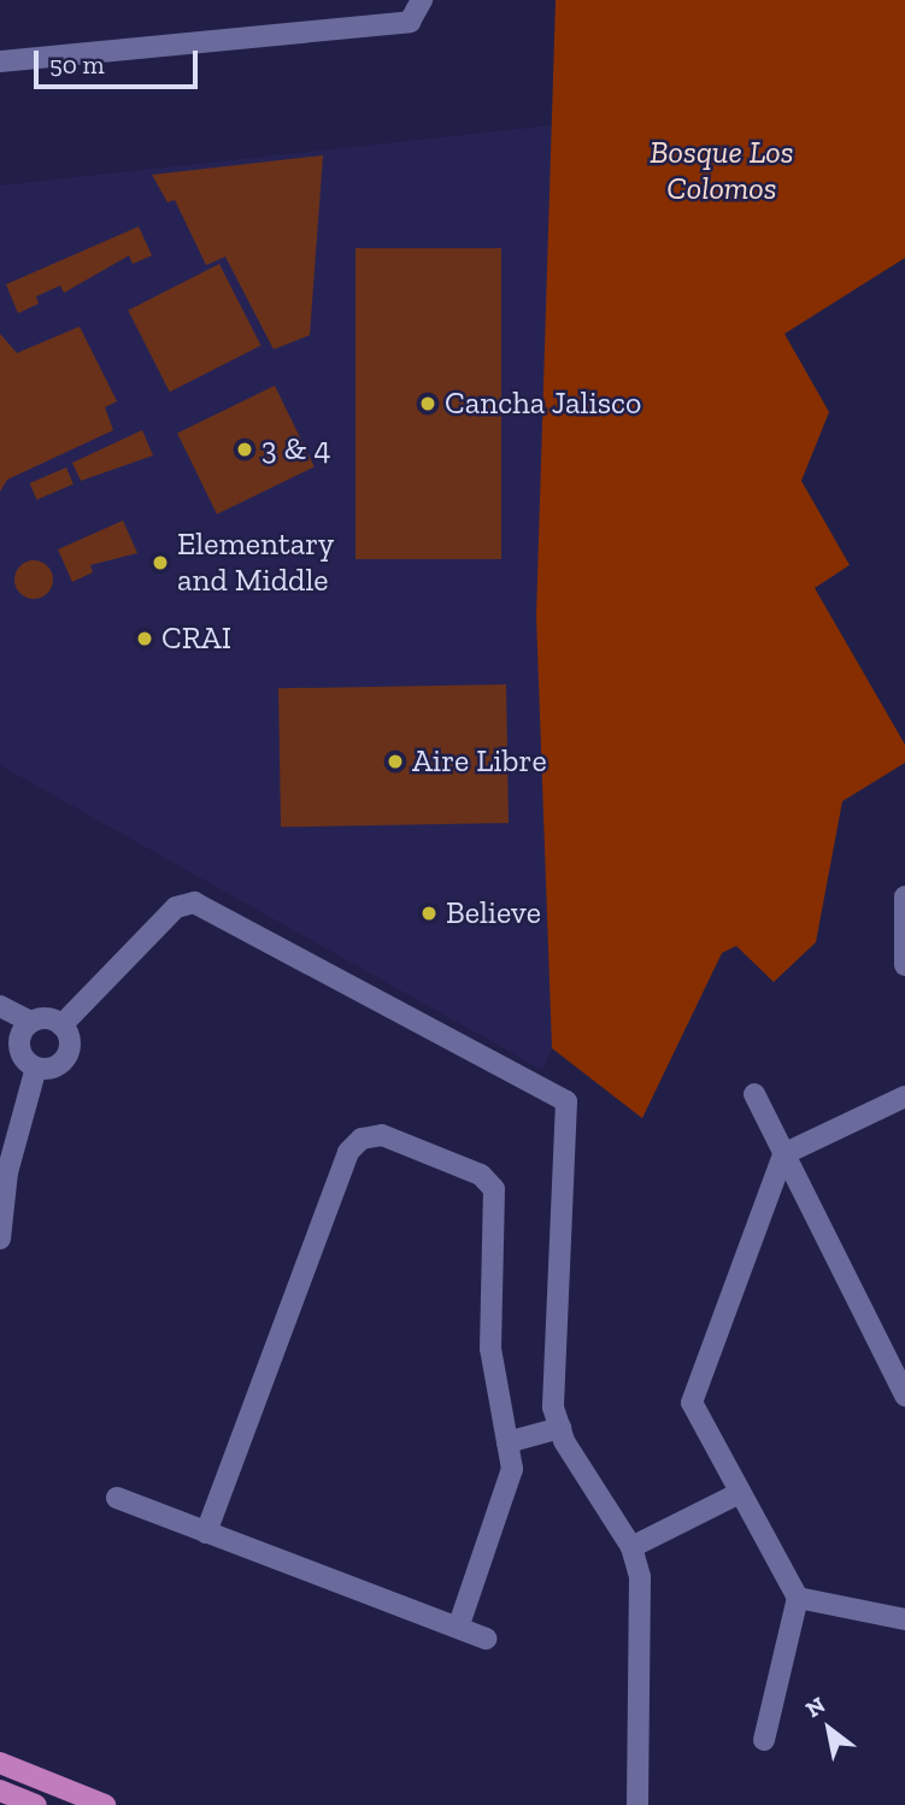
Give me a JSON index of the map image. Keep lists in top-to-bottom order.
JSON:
{
  "parks": ["Bosque Los Colomos"],
  "places": [
    "Cancha Jalisco",
    "3 & 4",
    "Elementary and Middle",
    "CRAI",
    "Aire Libre",
    "Believe"
  ],
  "scale_bar": "50 m",
  "north": "top left"
}
